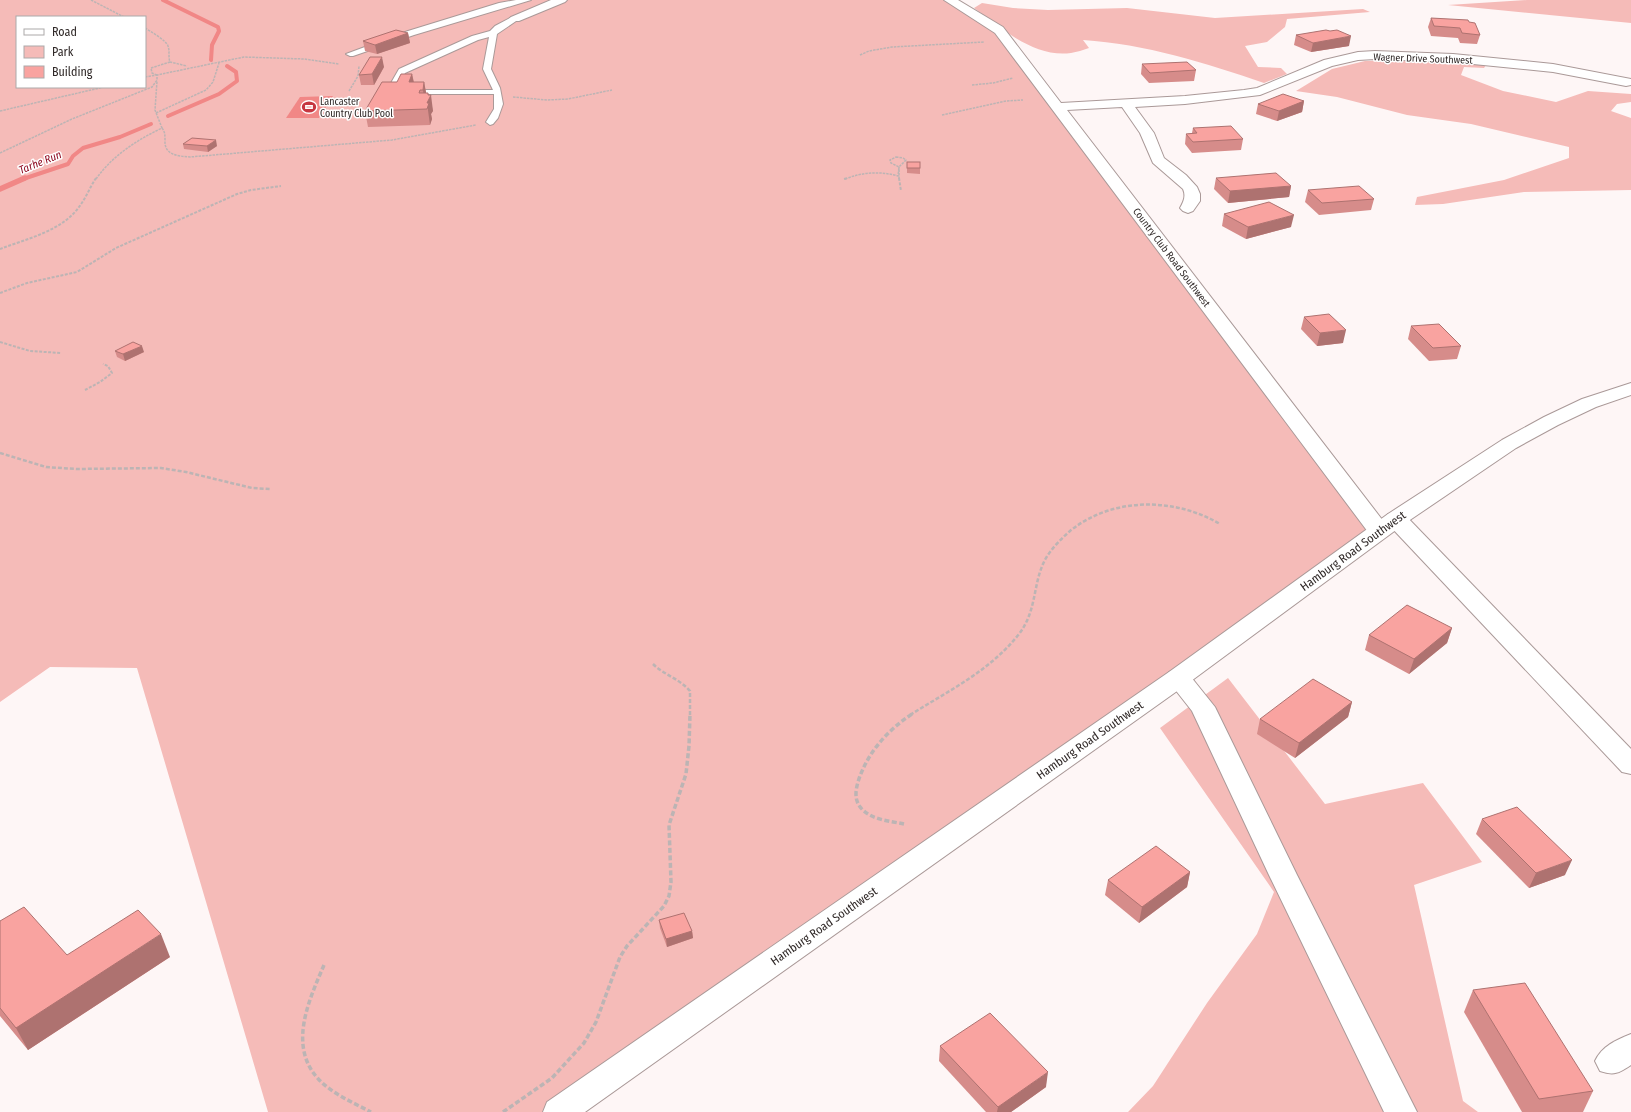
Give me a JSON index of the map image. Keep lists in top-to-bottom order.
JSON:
{
  "streets": {
    "street": ["Wagner Drive Southwest", "Country Club Road Southwest", "Hamburg Road Southwest"]
  },
  "crossings": [
    ["Wagner Drive Southwest", "Country Club Road Southwest"],
    ["Country Club Road Southwest", "Hamburg Road Southwest"]
  ],
  "water": ["Tarhe Run"],
  "places": {
    "sports": ["Lancaster Country Club Pool"]
  },
  "legend": ["Road", "Park", "Building"]
}
